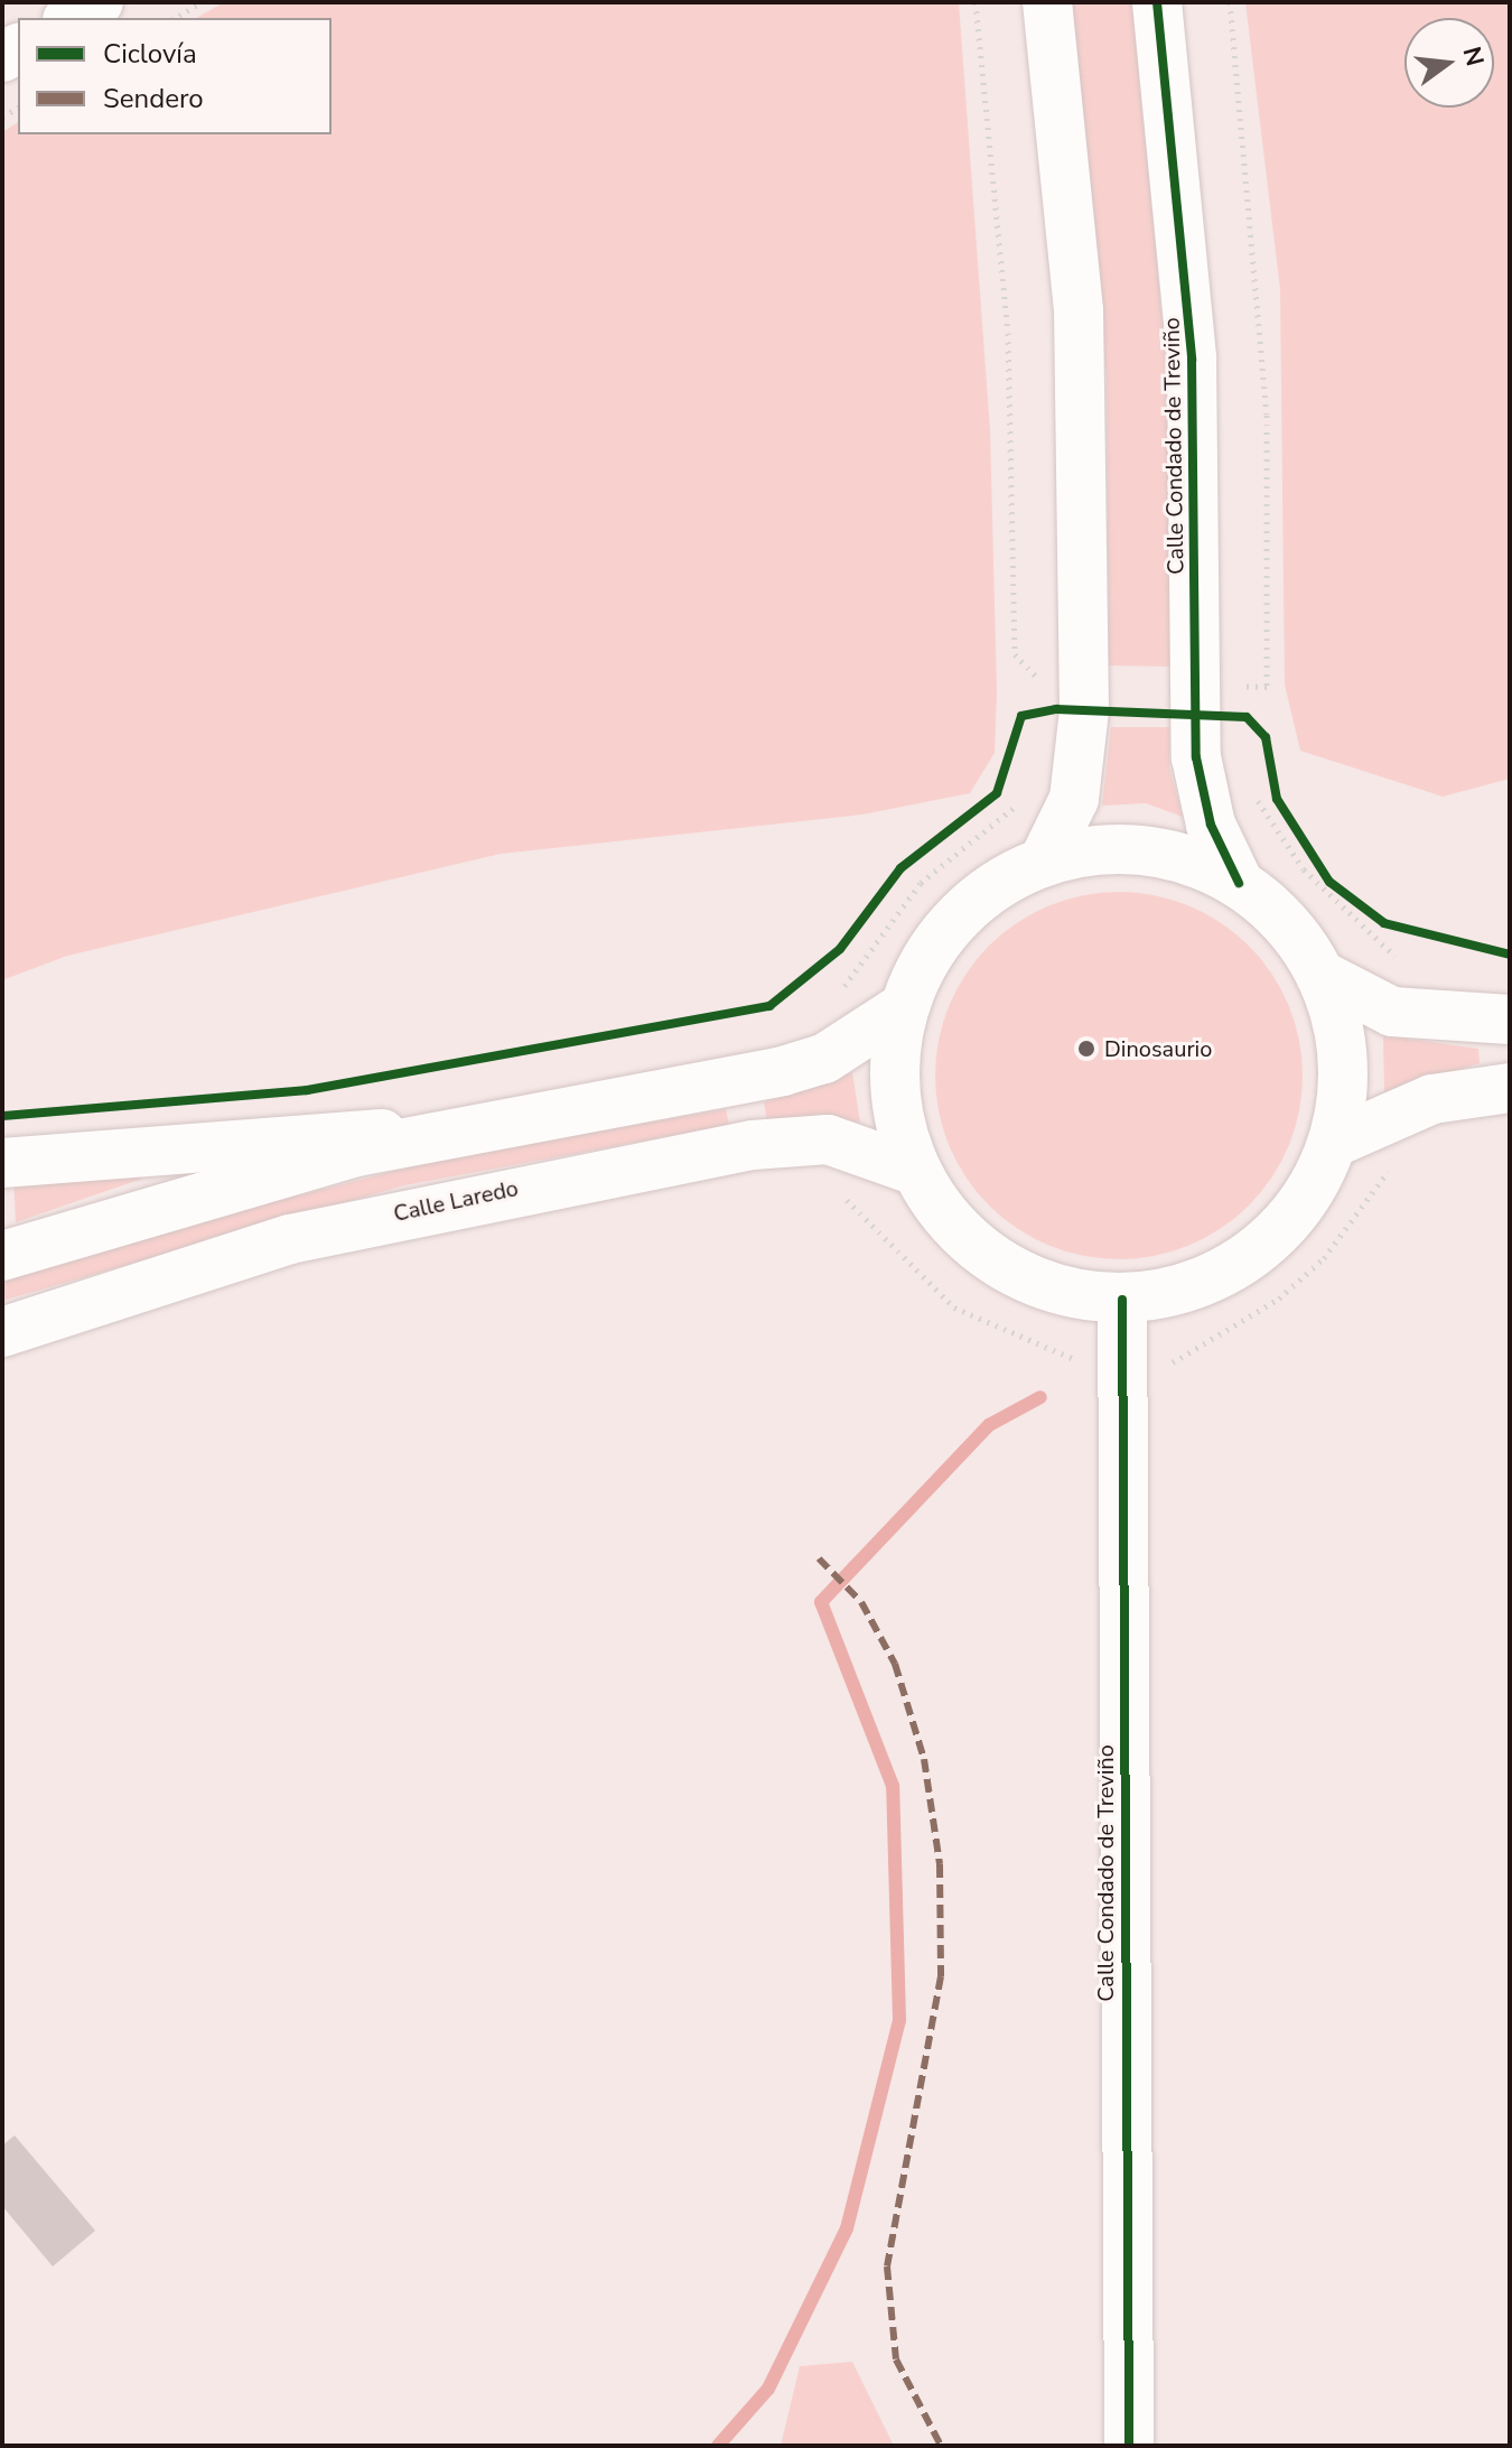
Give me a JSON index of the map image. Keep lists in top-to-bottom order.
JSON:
{
  "streets": {
    "main road": ["Calle Condado de Treviño", "Calle Laredo"]
  },
  "places": ["Dinosaurio"],
  "legend": ["Ciclovía", "Sendero"],
  "north": "right"
}
